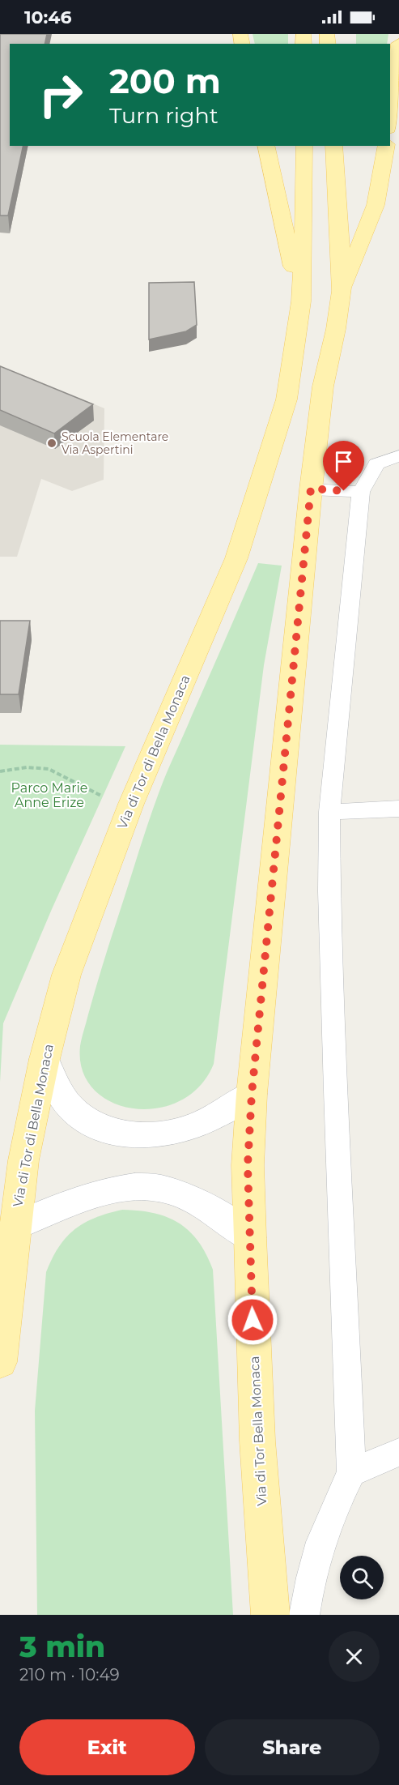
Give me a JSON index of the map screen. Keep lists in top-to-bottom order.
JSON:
{
  "streets": {
    "main road": ["Via di Tor di Bella Monaca", "Via di Tor Bella Monaca"]
  },
  "parks": ["Parco Marie Anne Erize"],
  "places": ["Scuola Elementare Via Aspertini"],
  "page": {
    "status": "10:46",
    "turn": ["200 m", "Turn right"],
    "heading": ["3 min", "210 m · 10:49"],
    "buttons": ["Exit", "Share"]
  }
}
